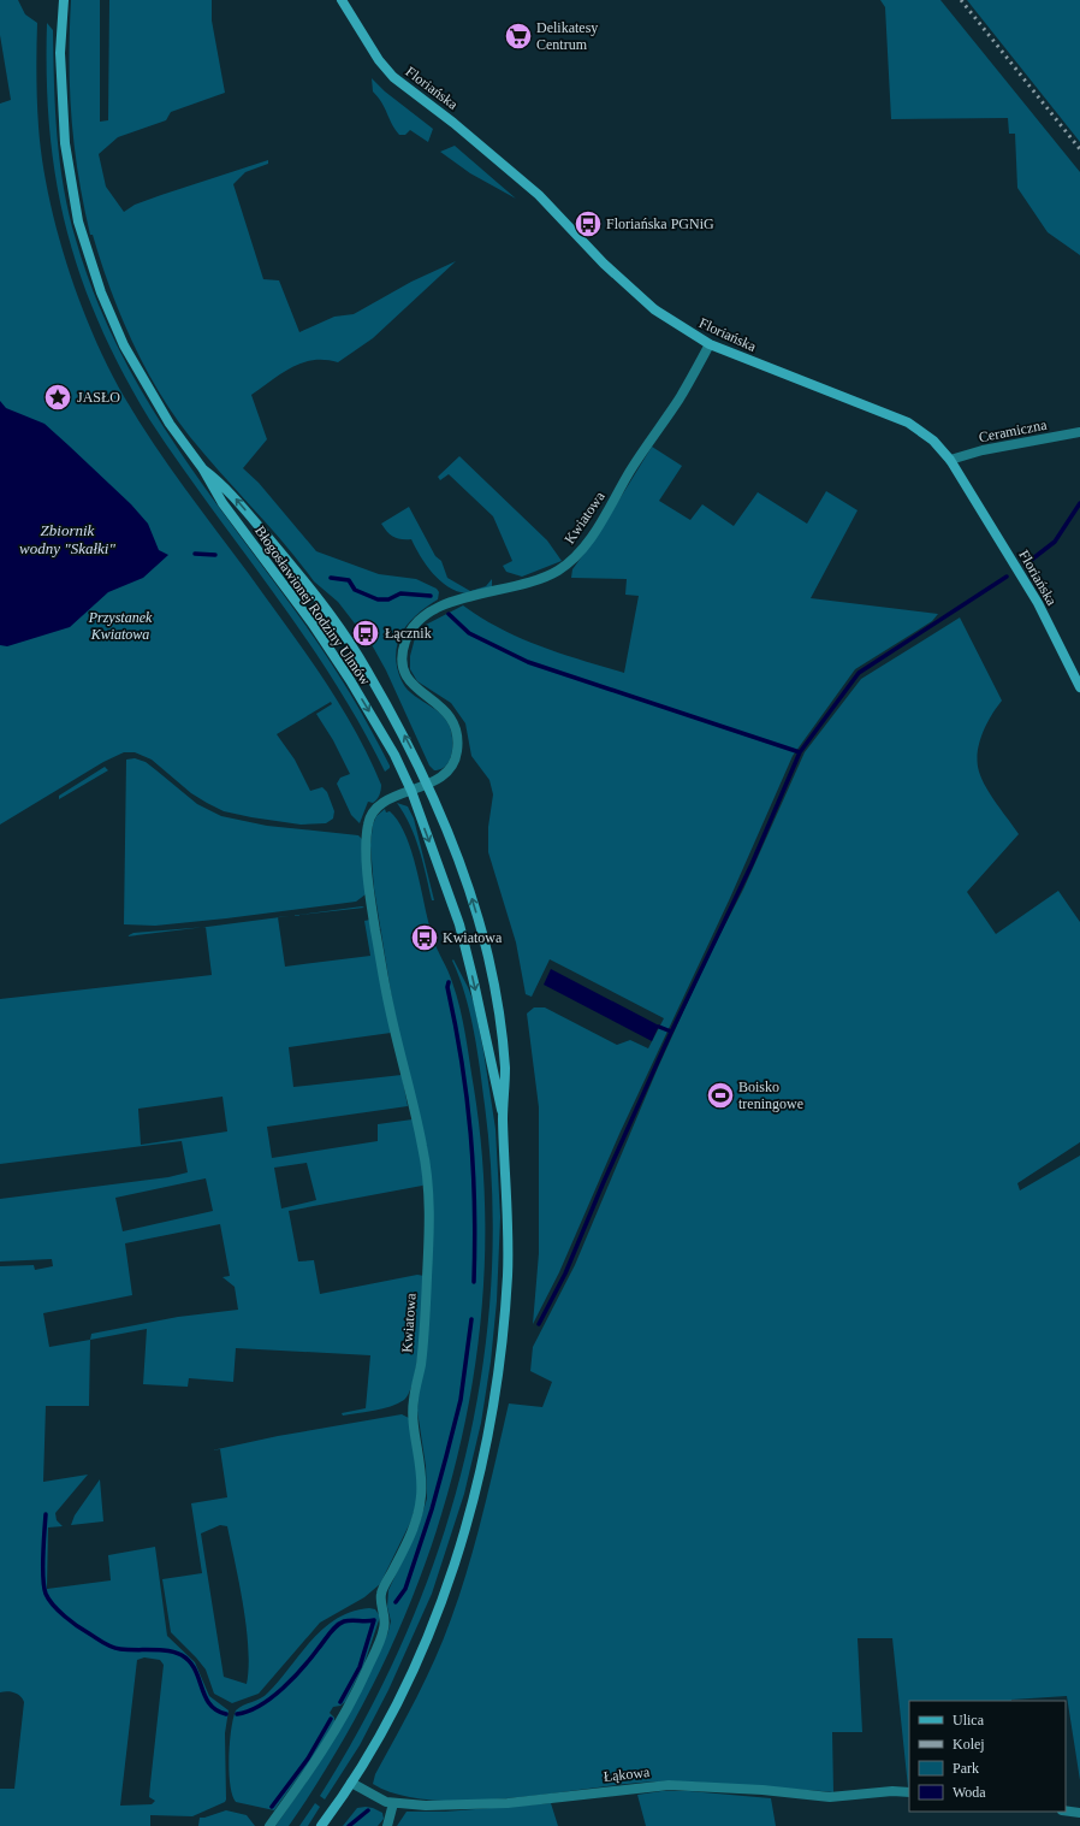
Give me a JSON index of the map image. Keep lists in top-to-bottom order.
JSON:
{
  "streets": {
    "main road": ["Floriańska", "Błogosławionej Rodziny Ulmów"],
    "street": ["Ceramiczna", "Kwiatowa", "Łąkowa"]
  },
  "crossings": [
    ["Floriańska", "Ceramiczna"],
    ["Floriańska", "Kwiatowa"],
    ["Kwiatowa", "Błogosławionej Rodziny Ulmów"],
    ["Błogosławionej Rodziny Ulmów", "Łąkowa"]
  ],
  "water": ["Zbiornik wodny \"Skałki\""],
  "parks": ["Przystanek Kwiatowa"],
  "places": {
    "supermarket": ["Delikatesy Centrum"],
    "bus stop": ["Floriańska PGNiG", "Łącznik", "Kwiatowa"],
    "place": ["JASŁO"],
    "sports": ["Boisko treningowe"]
  },
  "legend": [
    "Ulica",
    "Kolej",
    "Park",
    "Woda"
  ]
}
